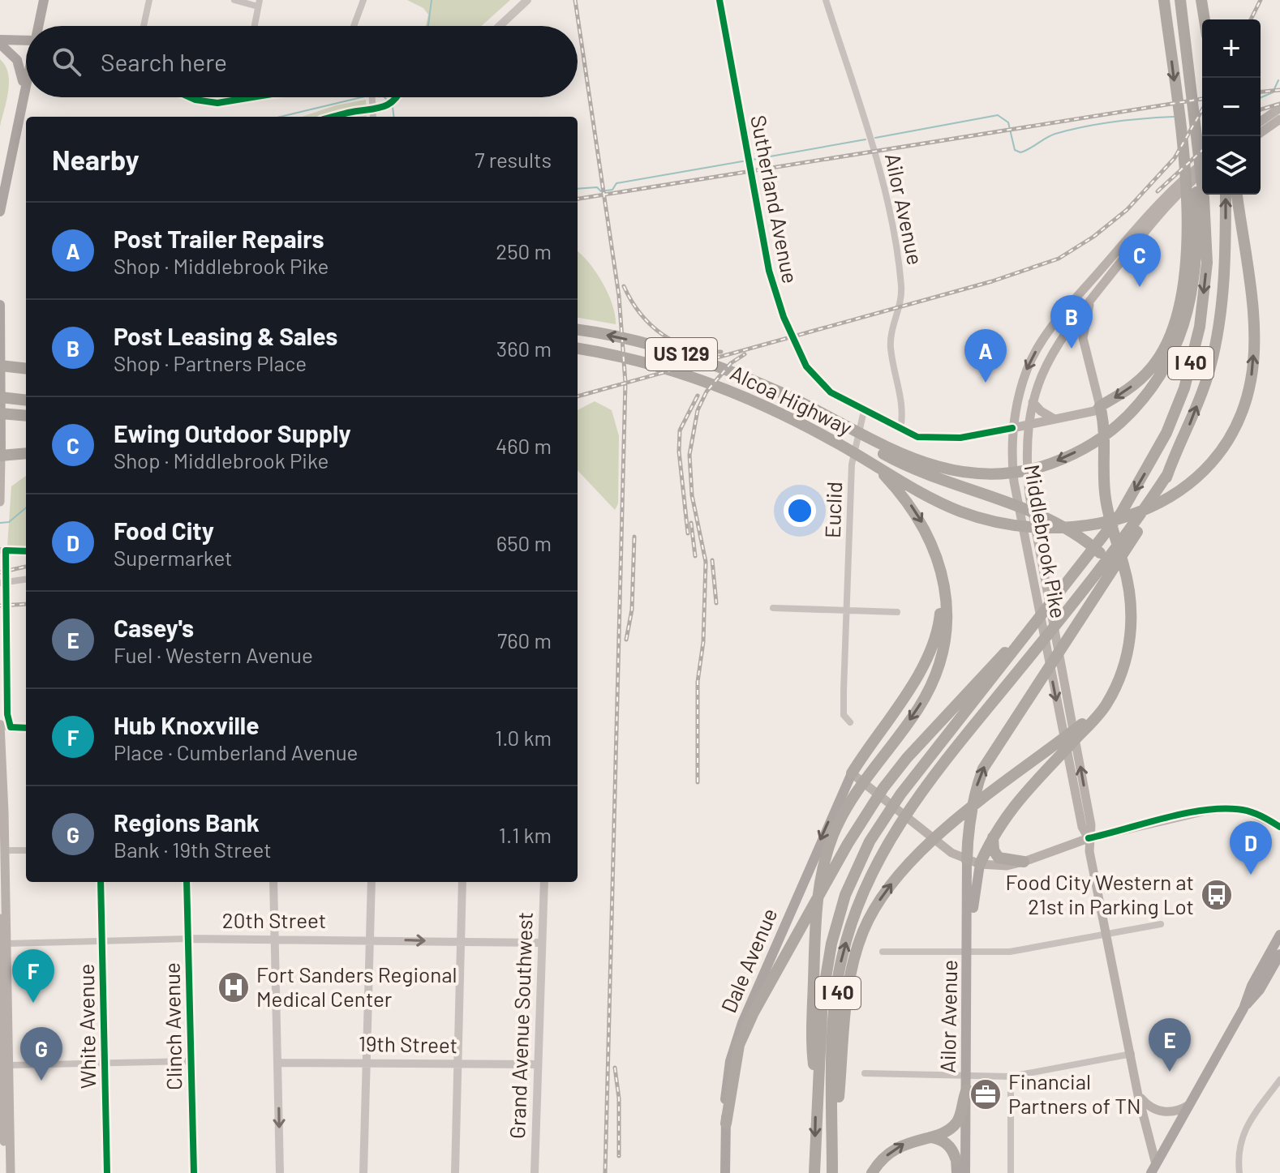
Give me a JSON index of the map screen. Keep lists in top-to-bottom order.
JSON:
{
  "streets": {
    "highway": ["US 129", "I 40", "Alcoa Highway"],
    "main road": [
      "Sutherland Avenue",
      "Ailor Avenue",
      "Middlebrook Pike",
      "Dale Avenue"
    ],
    "street": [
      "Euclid",
      "20th Street",
      "Grand Avenue Southwest",
      "White Avenue",
      "Clinch Avenue",
      "19th Street"
    ]
  },
  "crossings": [
    ["Sutherland Avenue", "Ailor Avenue"],
    ["Sutherland Avenue", "Euclid"],
    ["Sutherland Avenue", "Middlebrook Pike"],
    ["20th Street", "Grand Avenue Southwest"],
    ["20th Street", "White Avenue"],
    ["20th Street", "Clinch Avenue"],
    ["Grand Avenue Southwest", "19th Street"]
  ],
  "one_way": ["Dale Avenue"],
  "places": {
    "bus stop": ["Food City Western at 21st in Parking Lot"],
    "hospital": ["Fort Sanders Regional Medical Center"],
    "office": ["Financial Partners of TN"]
  },
  "page": {
    "map_buttons": ["+", "−"],
    "search": "Search here",
    "heading": ["Nearby", "7 results"],
    "list": [
      {
        "mark": "A",
        "name": "Post Trailer Repairs",
        "note": "Shop · Middlebrook Pike",
        "value": "250 m"
      },
      {
        "mark": "B",
        "name": "Post Leasing & Sales",
        "note": "Shop · Partners Place",
        "value": "360 m"
      },
      {
        "mark": "C",
        "name": "Ewing Outdoor Supply",
        "note": "Shop · Middlebrook Pike",
        "value": "460 m"
      },
      {
        "mark": "D",
        "name": "Food City",
        "note": "Supermarket",
        "value": "650 m"
      },
      {
        "mark": "E",
        "name": "Casey's",
        "note": "Fuel · Western Avenue",
        "value": "760 m"
      },
      {
        "mark": "F",
        "name": "Hub Knoxville",
        "note": "Place · Cumberland Avenue",
        "value": "1.0 km"
      },
      {
        "mark": "G",
        "name": "Regions Bank",
        "note": "Bank · 19th Street",
        "value": "1.1 km"
      }
    ],
    "pins": [
      "C",
      "B",
      "A",
      "D",
      "F",
      "E",
      "G"
    ]
  }
}
